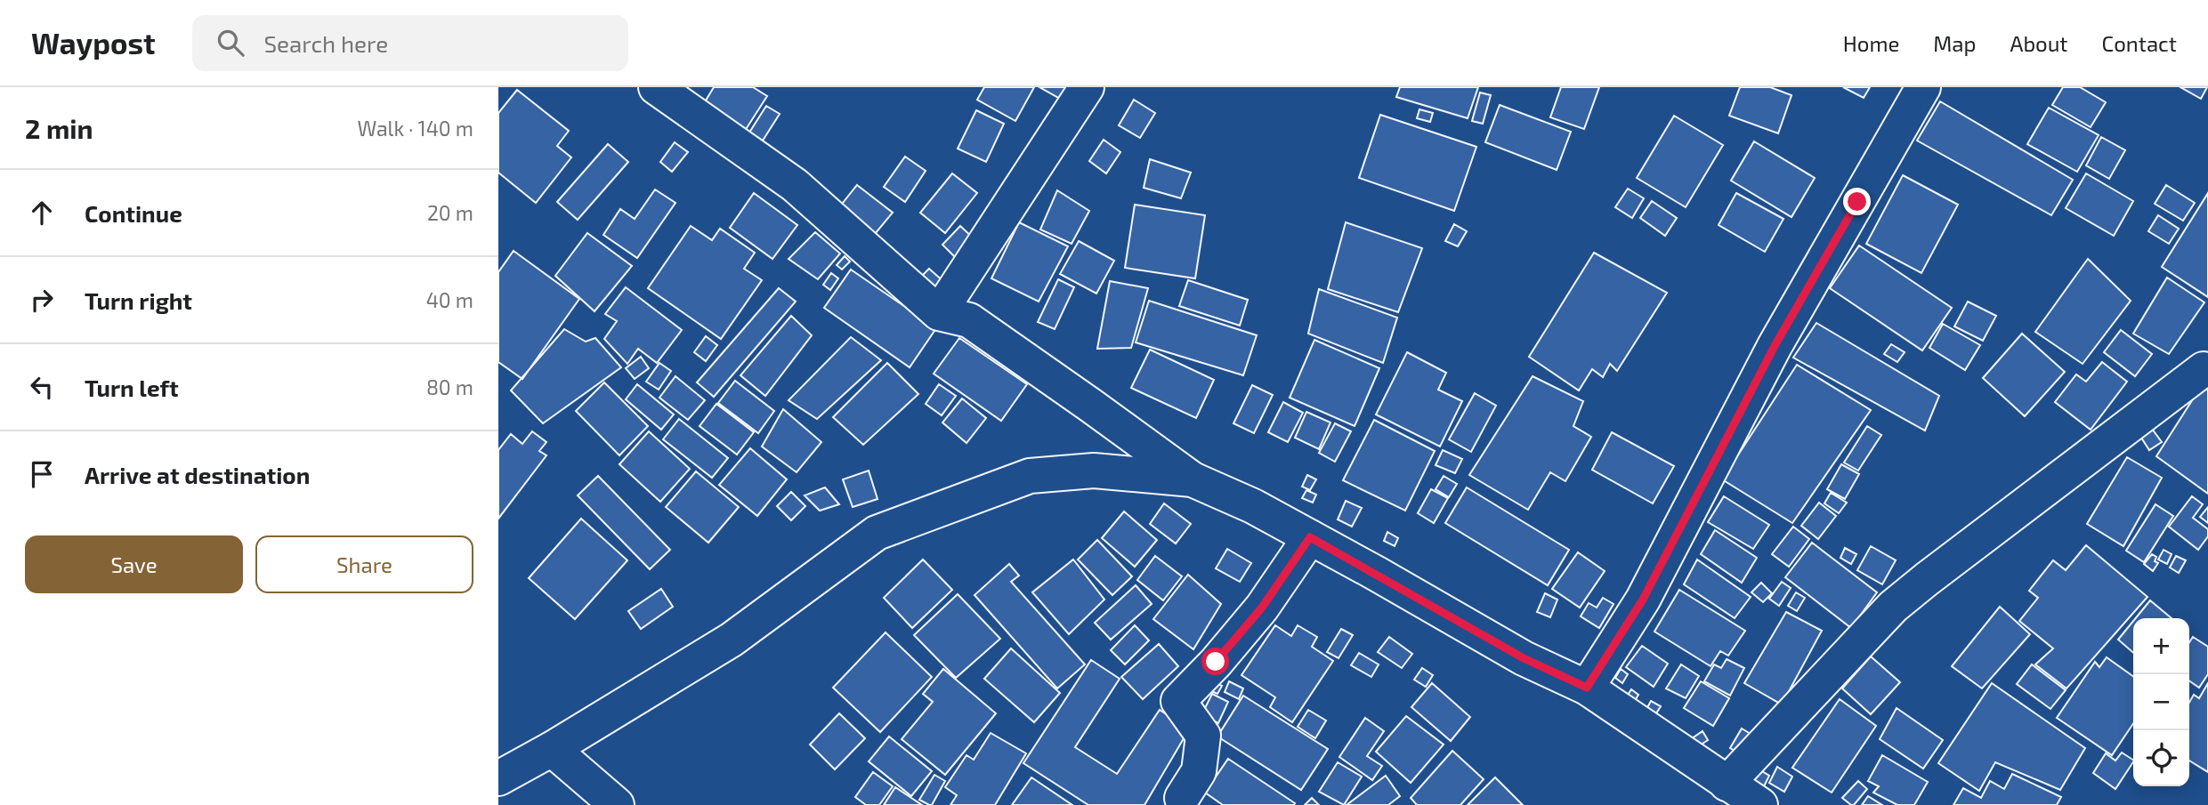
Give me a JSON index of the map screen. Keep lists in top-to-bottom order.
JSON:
{
  "page": {
    "header": "Waypost",
    "search": "Search here",
    "nav": [
      "Home",
      "Map",
      "About",
      "Contact"
    ],
    "heading": ["2 min", "Walk · 140 m"],
    "list": [
      ["Continue", "20 m"],
      ["Turn right", "40 m"],
      ["Turn left", "80 m"],
      "Arrive at destination"
    ],
    "buttons": ["Save", "Share"],
    "map_buttons": ["+", "−"]
  }
}
